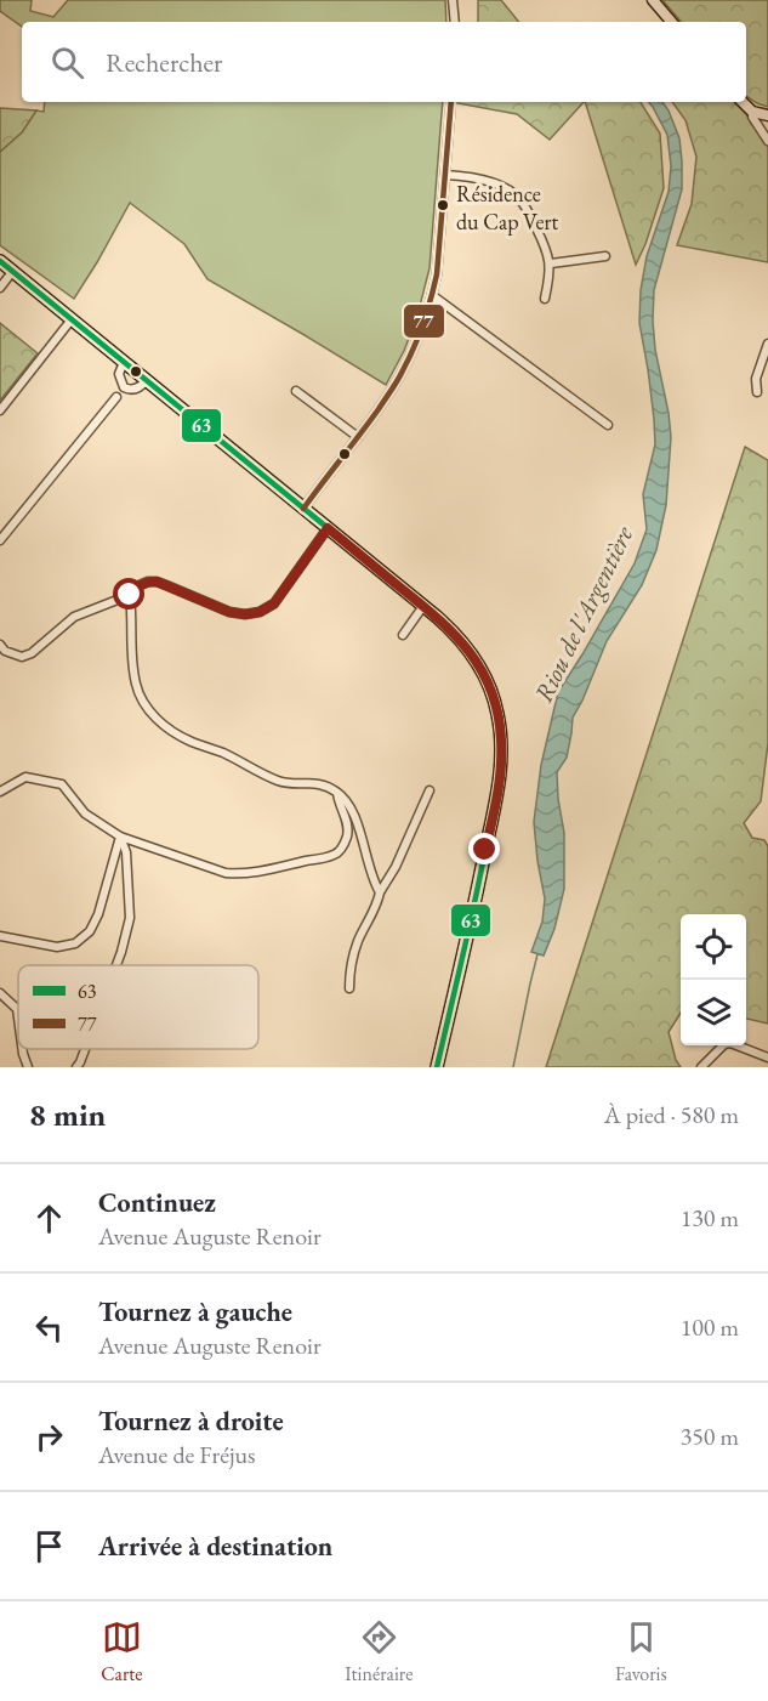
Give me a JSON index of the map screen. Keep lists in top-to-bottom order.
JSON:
{
  "water": ["Riou de l'Argentière"],
  "places": ["Résidence du Cap Vert"],
  "lines": ["transit line 77", "transit line 63"],
  "legend": ["63", "77"],
  "page": {
    "search": "Rechercher",
    "heading": ["8 min", "À pied · 580 m"],
    "list": [
      ["Continuez", "Avenue Auguste Renoir", "130 m"],
      ["Tournez à gauche", "Avenue Auguste Renoir", "100 m"],
      ["Tournez à droite", "Avenue de Fréjus", "350 m"],
      "Arrivée à destination"
    ],
    "nav": ["Carte", "Itinéraire", "Favoris"]
  }
}
